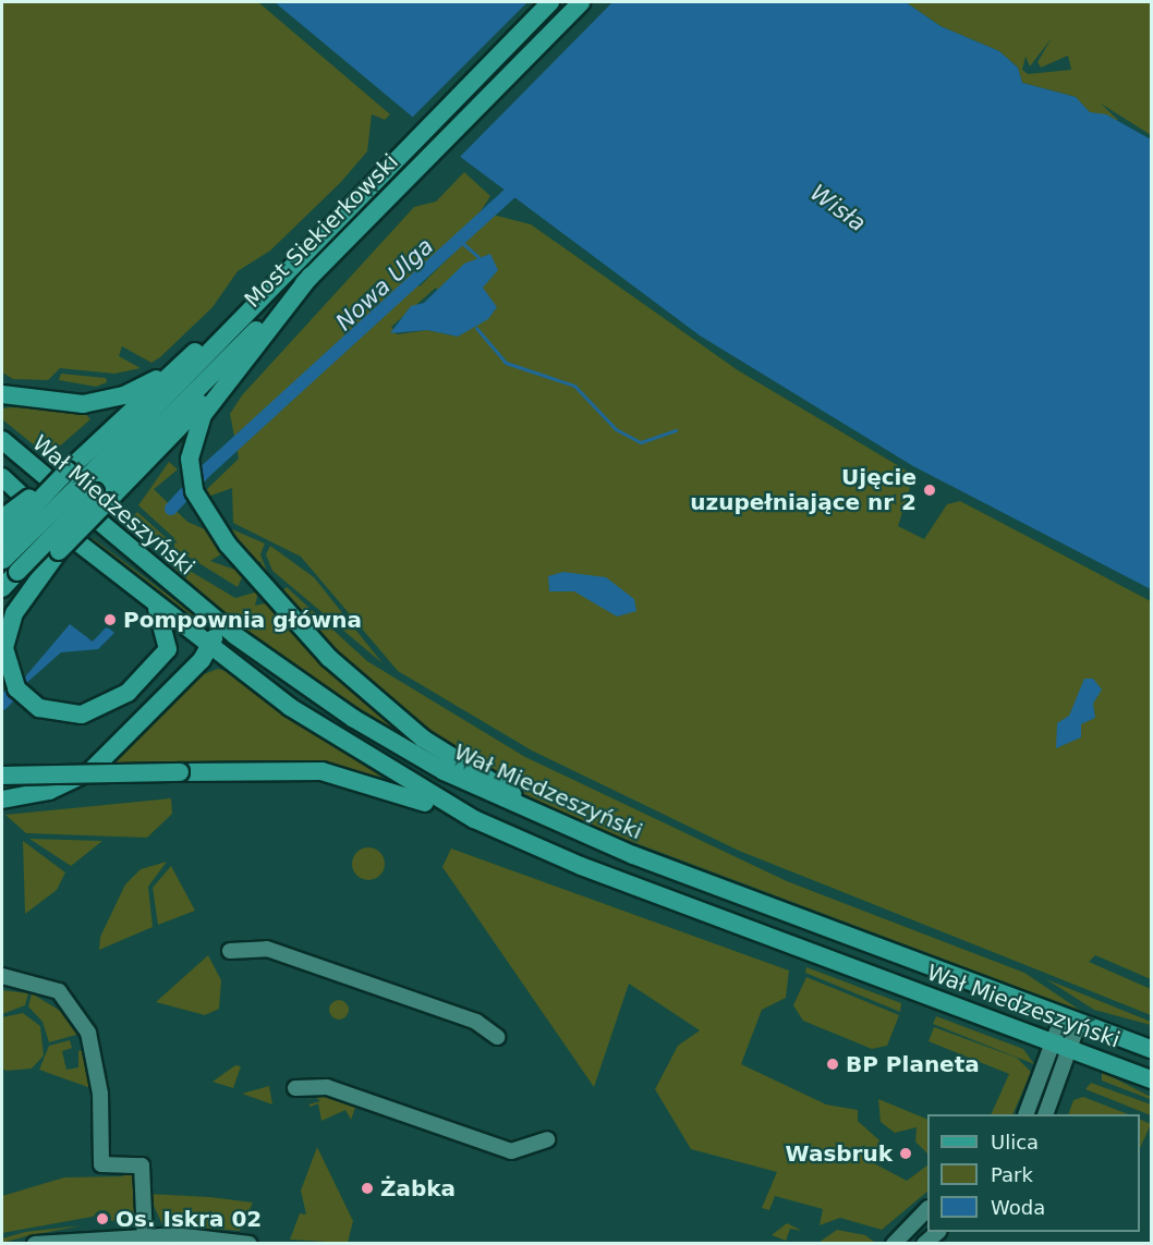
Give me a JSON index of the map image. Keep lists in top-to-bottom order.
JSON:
{
  "streets": {
    "main road": ["Most Siekierkowski", "Wał Miedzeszyński"]
  },
  "water": ["Wisła", "Nowa Ulga"],
  "places": [
    "Ujęcie uzupełniające nr 2",
    "Pompownia główna",
    "BP Planeta",
    "Wasbruk",
    "Żabka",
    "Os. Iskra 02"
  ],
  "legend": ["Ulica", "Park", "Woda"]
}
